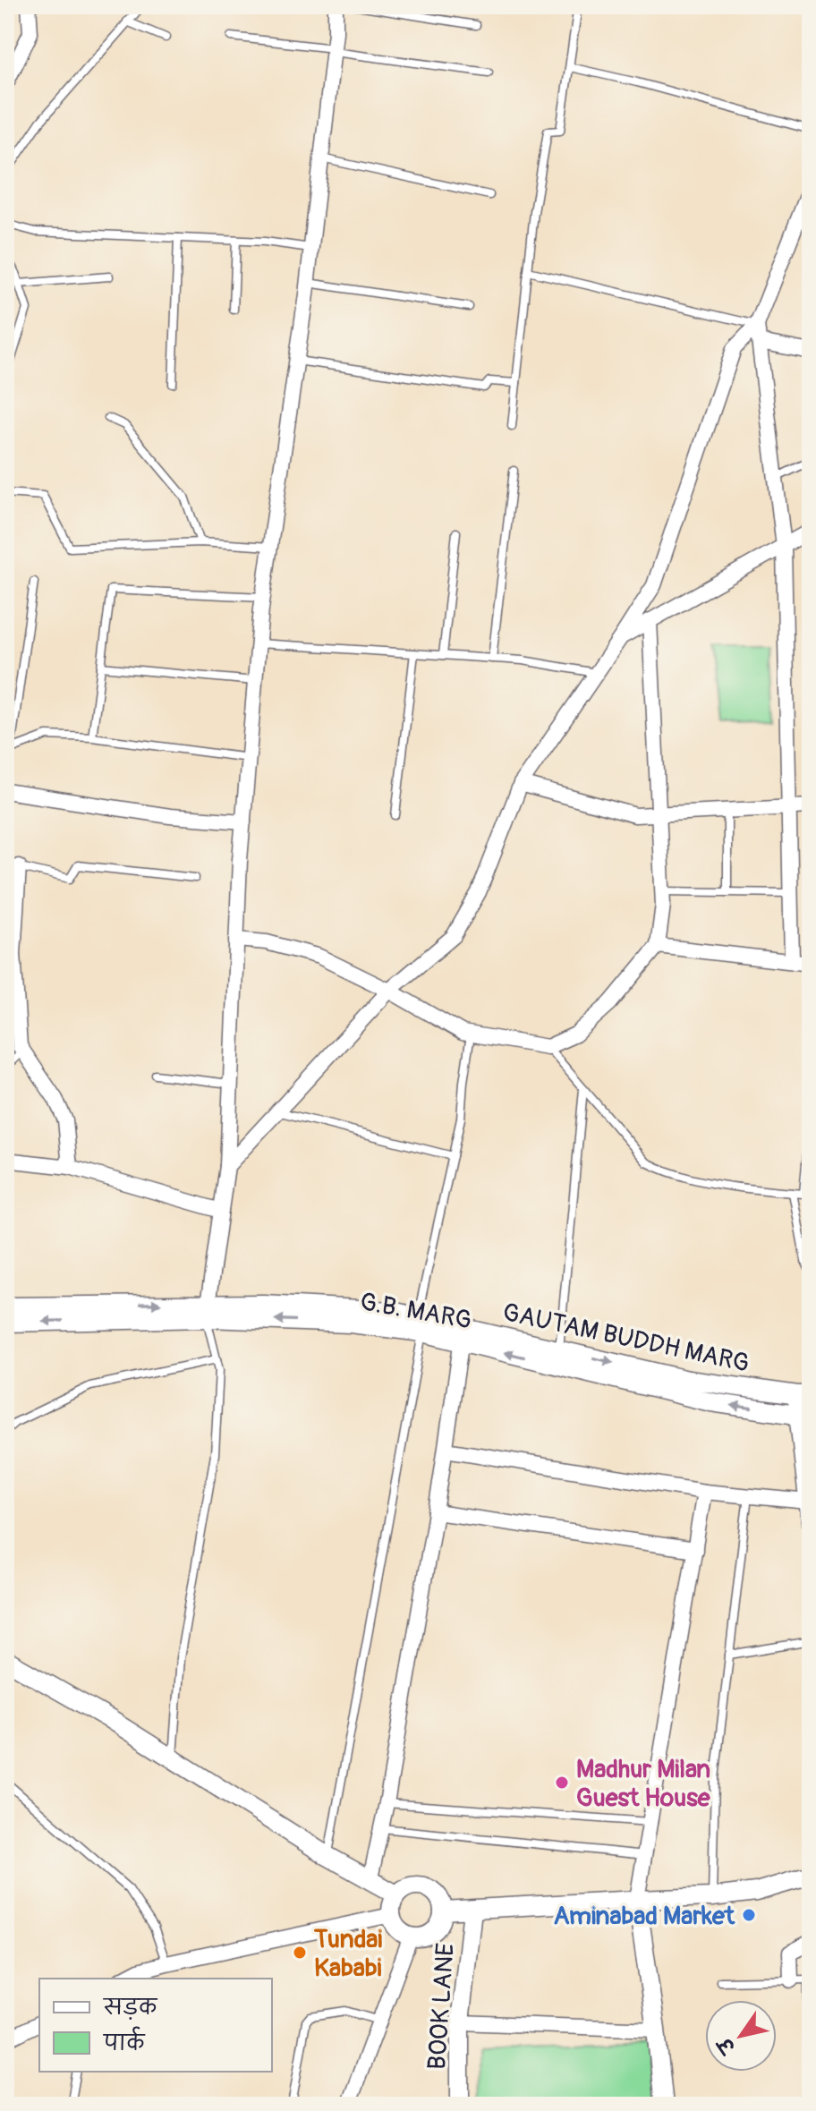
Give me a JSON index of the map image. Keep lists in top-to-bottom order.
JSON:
{
  "streets": {
    "street": ["G.B. MARG", "GAUTAM BUDDH MARG", "BOOK LANE"]
  },
  "crossings": [
    ["G.B. MARG", "GAUTAM BUDDH MARG"]
  ],
  "places": ["Madhur Milan Guest House", "Aminabad Market", "Tundai Kababi"],
  "legend": ["सड़क", "पार्क"],
  "north": "bottom left"
}
